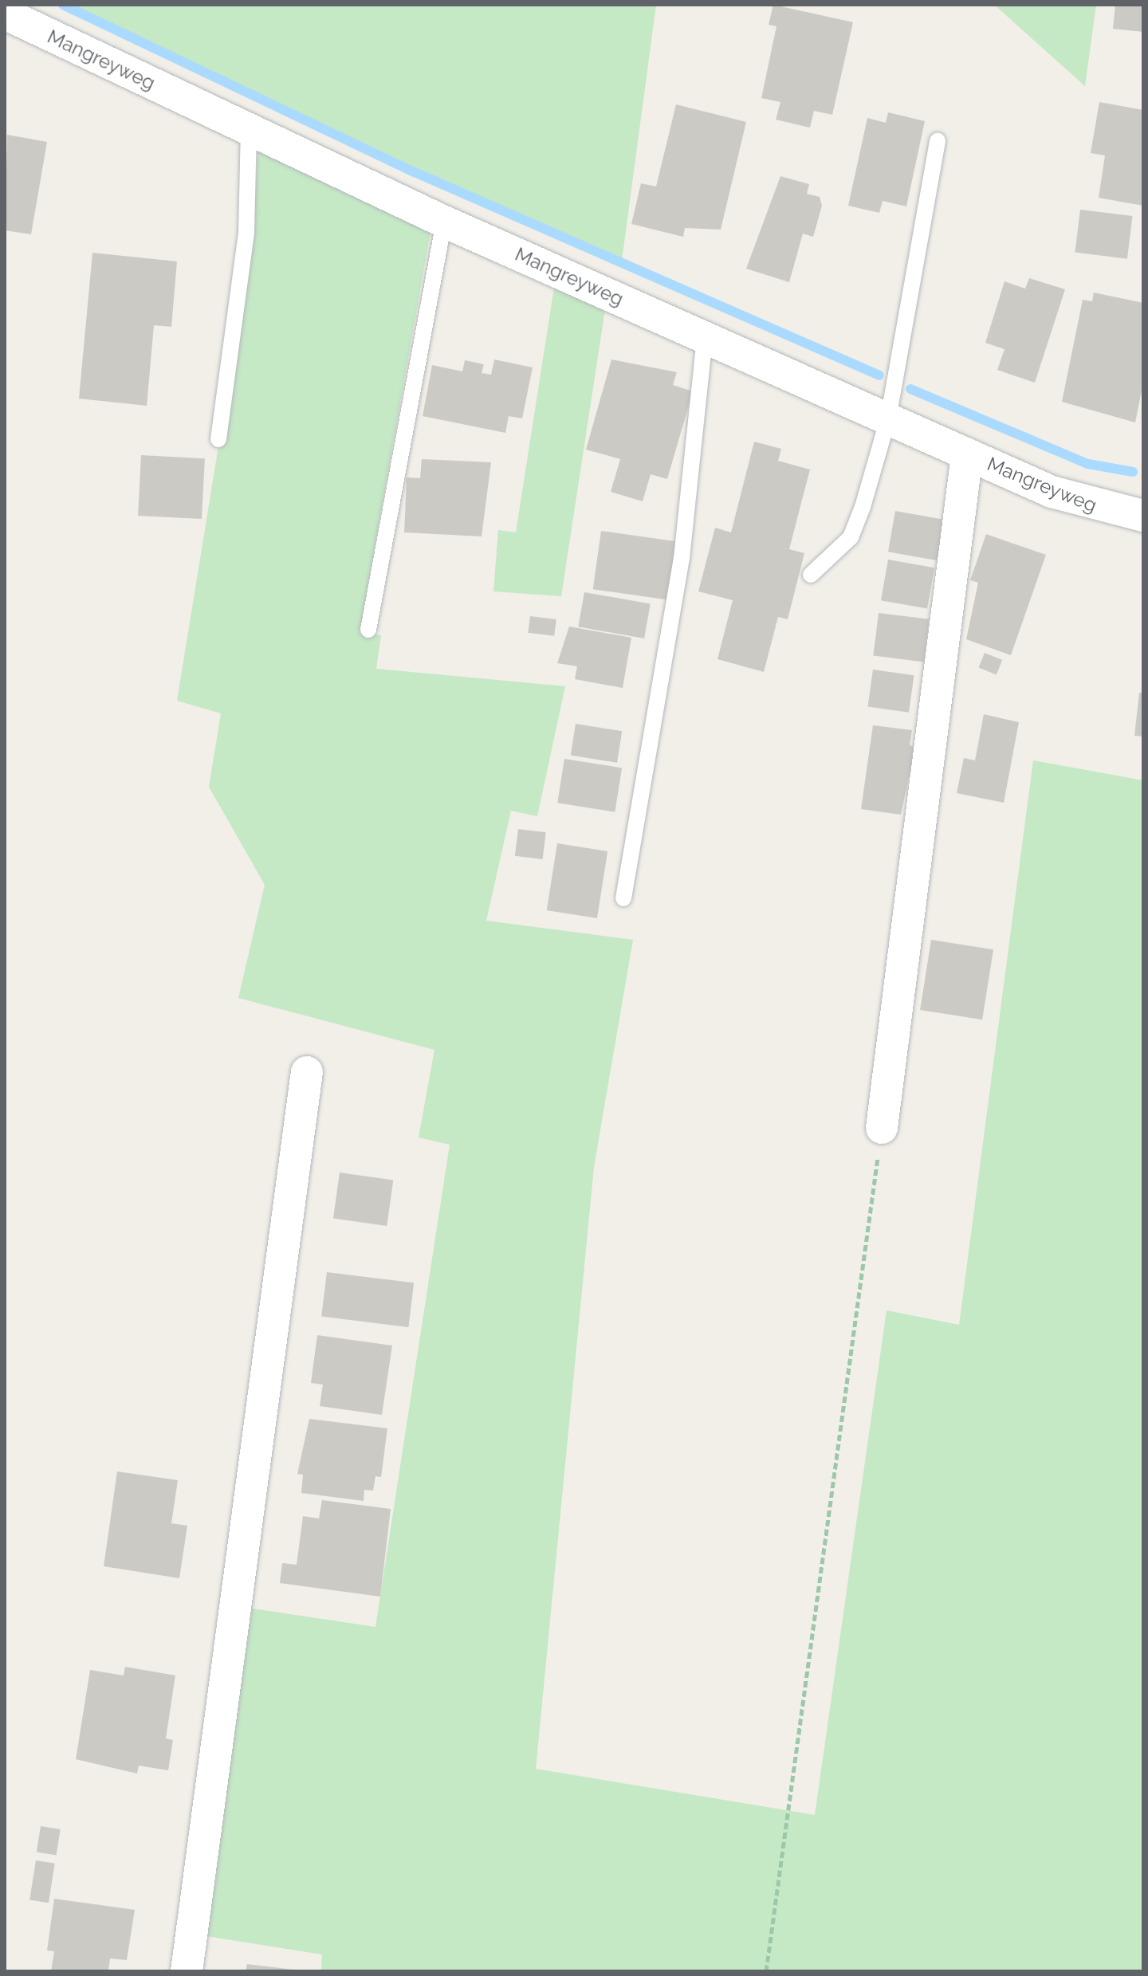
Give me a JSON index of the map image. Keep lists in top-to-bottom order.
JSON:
{
  "streets": {
    "street": ["Mangreyweg"]
  }
}
